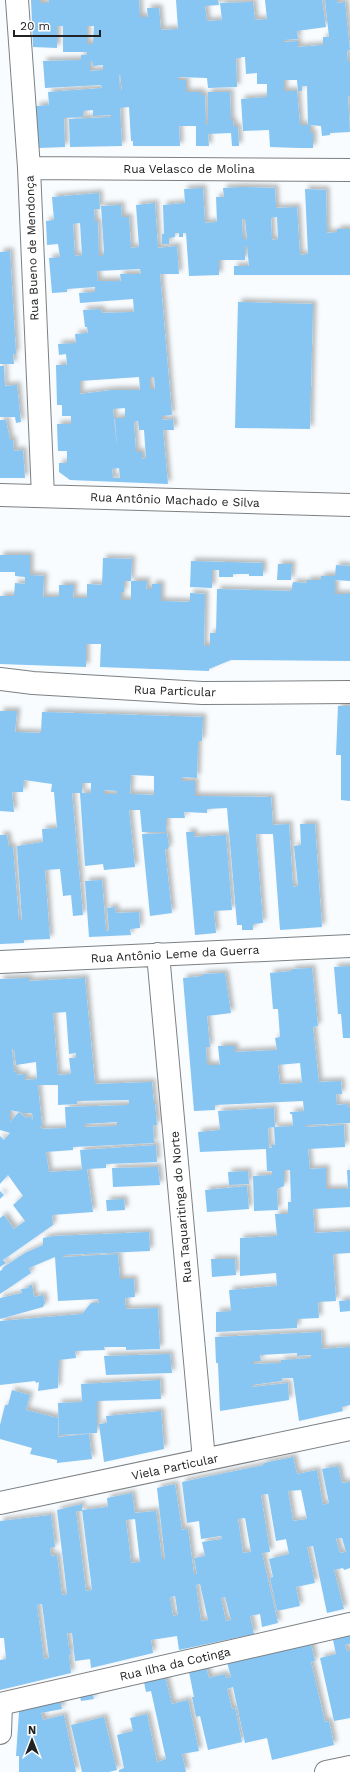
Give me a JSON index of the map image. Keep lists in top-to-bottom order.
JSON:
{
  "streets": {
    "street": [
      "Rua Velasco de Molina",
      "Rua Bueno de Mendonça",
      "Rua Antônio Machado e Silva",
      "Rua Particular",
      "Rua Antônio Leme da Guerra",
      "Rua Taquaritinga do Norte",
      "Viela Particular",
      "Rua Ilha da Cotinga"
    ]
  },
  "crossings": [
    ["Rua Velasco de Molina", "Rua Bueno de Mendonça"],
    ["Rua Bueno de Mendonça", "Rua Antônio Machado e Silva"],
    ["Rua Antônio Leme da Guerra", "Rua Taquaritinga do Norte"],
    ["Rua Taquaritinga do Norte", "Viela Particular"]
  ],
  "scale_bar": "20 m",
  "north": "top"
}
